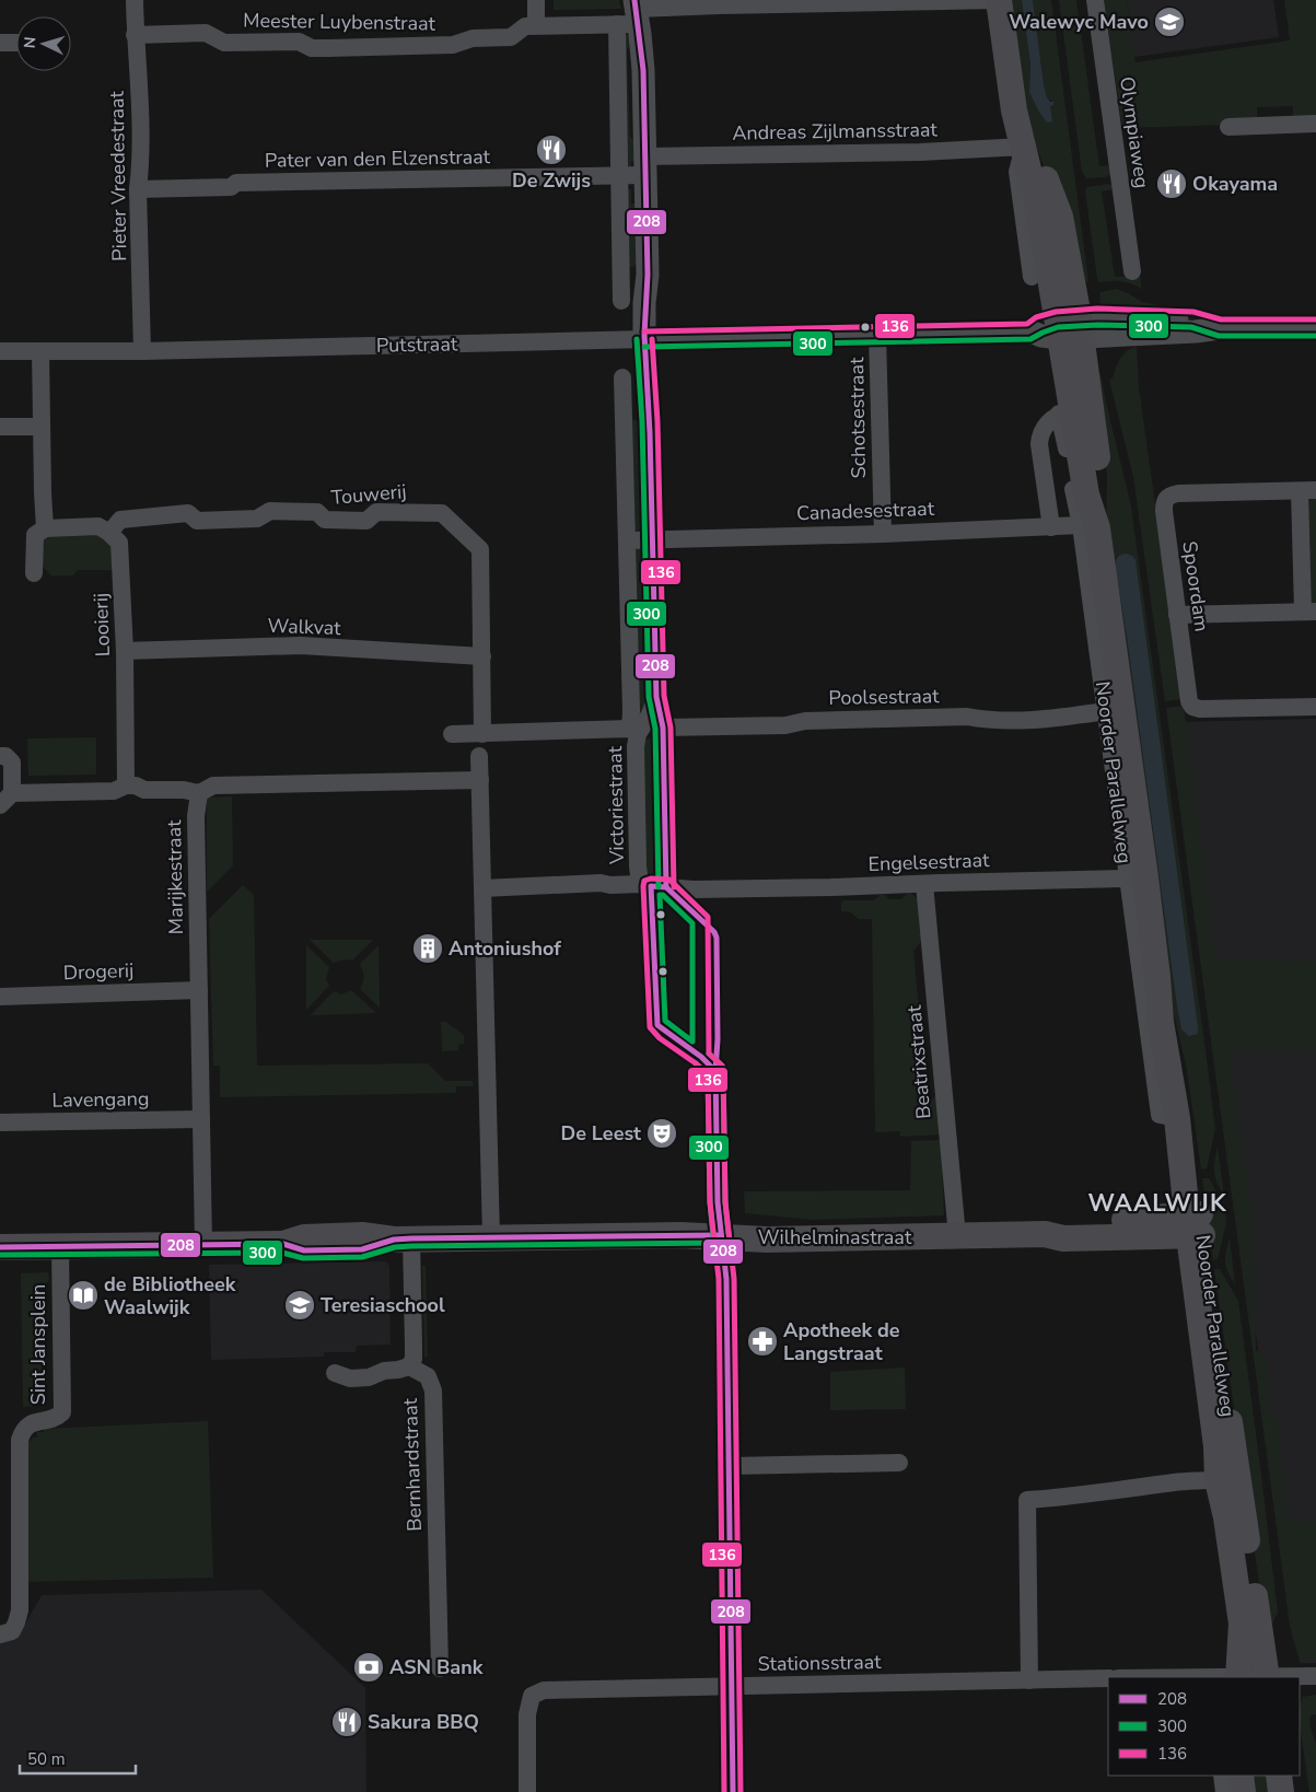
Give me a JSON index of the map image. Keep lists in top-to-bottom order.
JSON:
{
  "streets": {
    "main road": ["Noorder Parallelweg", "Wilhelminastraat"],
    "street": [
      "Meester Luybenstraat",
      "Andreas Zijlmansstraat",
      "Olympiaweg",
      "Pater van den Elzenstraat",
      "Pieter Vreedestraat",
      "Putstraat",
      "Schotsestraat",
      "Touwerij",
      "Canadesestraat",
      "Spoordam",
      "Looierij",
      "Walkvat",
      "Poolsestraat",
      "Victoriestraat",
      "Engelsestraat",
      "Marijkestraat",
      "Drogerij",
      "Beatrixstraat",
      "Lavengang",
      "Sint Jansplein",
      "Bernhardstraat",
      "Stationsstraat"
    ]
  },
  "crossings": [
    ["Meester Luybenstraat", "Pieter Vreedestraat"],
    ["Andreas Zijlmansstraat", "Pater van den Elzenstraat"],
    ["Pater van den Elzenstraat", "Pieter Vreedestraat"],
    ["Pieter Vreedestraat", "Putstraat"],
    ["Putstraat", "Schotsestraat"],
    ["Putstraat", "Noorder Parallelweg"],
    ["Putstraat", "Victoriestraat"],
    ["Schotsestraat", "Canadesestraat"],
    ["Touwerij", "Looierij"],
    ["Touwerij", "Walkvat"],
    ["Canadesestraat", "Noorder Parallelweg"],
    ["Canadesestraat", "Victoriestraat"],
    ["Looierij", "Walkvat"],
    ["Poolsestraat", "Noorder Parallelweg"],
    ["Poolsestraat", "Victoriestraat"],
    ["Noorder Parallelweg", "Engelsestraat"],
    ["Noorder Parallelweg", "Wilhelminastraat"],
    ["Victoriestraat", "Engelsestraat"],
    ["Engelsestraat", "Beatrixstraat"],
    ["Marijkestraat", "Drogerij"],
    ["Marijkestraat", "Lavengang"],
    ["Marijkestraat", "Wilhelminastraat"],
    ["Beatrixstraat", "Wilhelminastraat"],
    ["Wilhelminastraat", "Sint Jansplein"]
  ],
  "districts": ["WAALWIJK"],
  "places": {
    "school or university": ["Walewyc Mavo", "Teresiaschool"],
    "restaurant": ["De Zwijs", "Okayama", "Sakura BBQ"],
    "building": ["Antoniushof"],
    "theatre": ["De Leest"],
    "library": ["de Bibliotheek Waalwijk"],
    "pharmacy": ["Apotheek de Langstraat"],
    "bank": ["ASN Bank"]
  },
  "lines": ["transit line 208", "transit line 136", "transit line 300"],
  "legend": ["208", "300", "136"],
  "scale_bar": "50 m",
  "north": "left"
}
